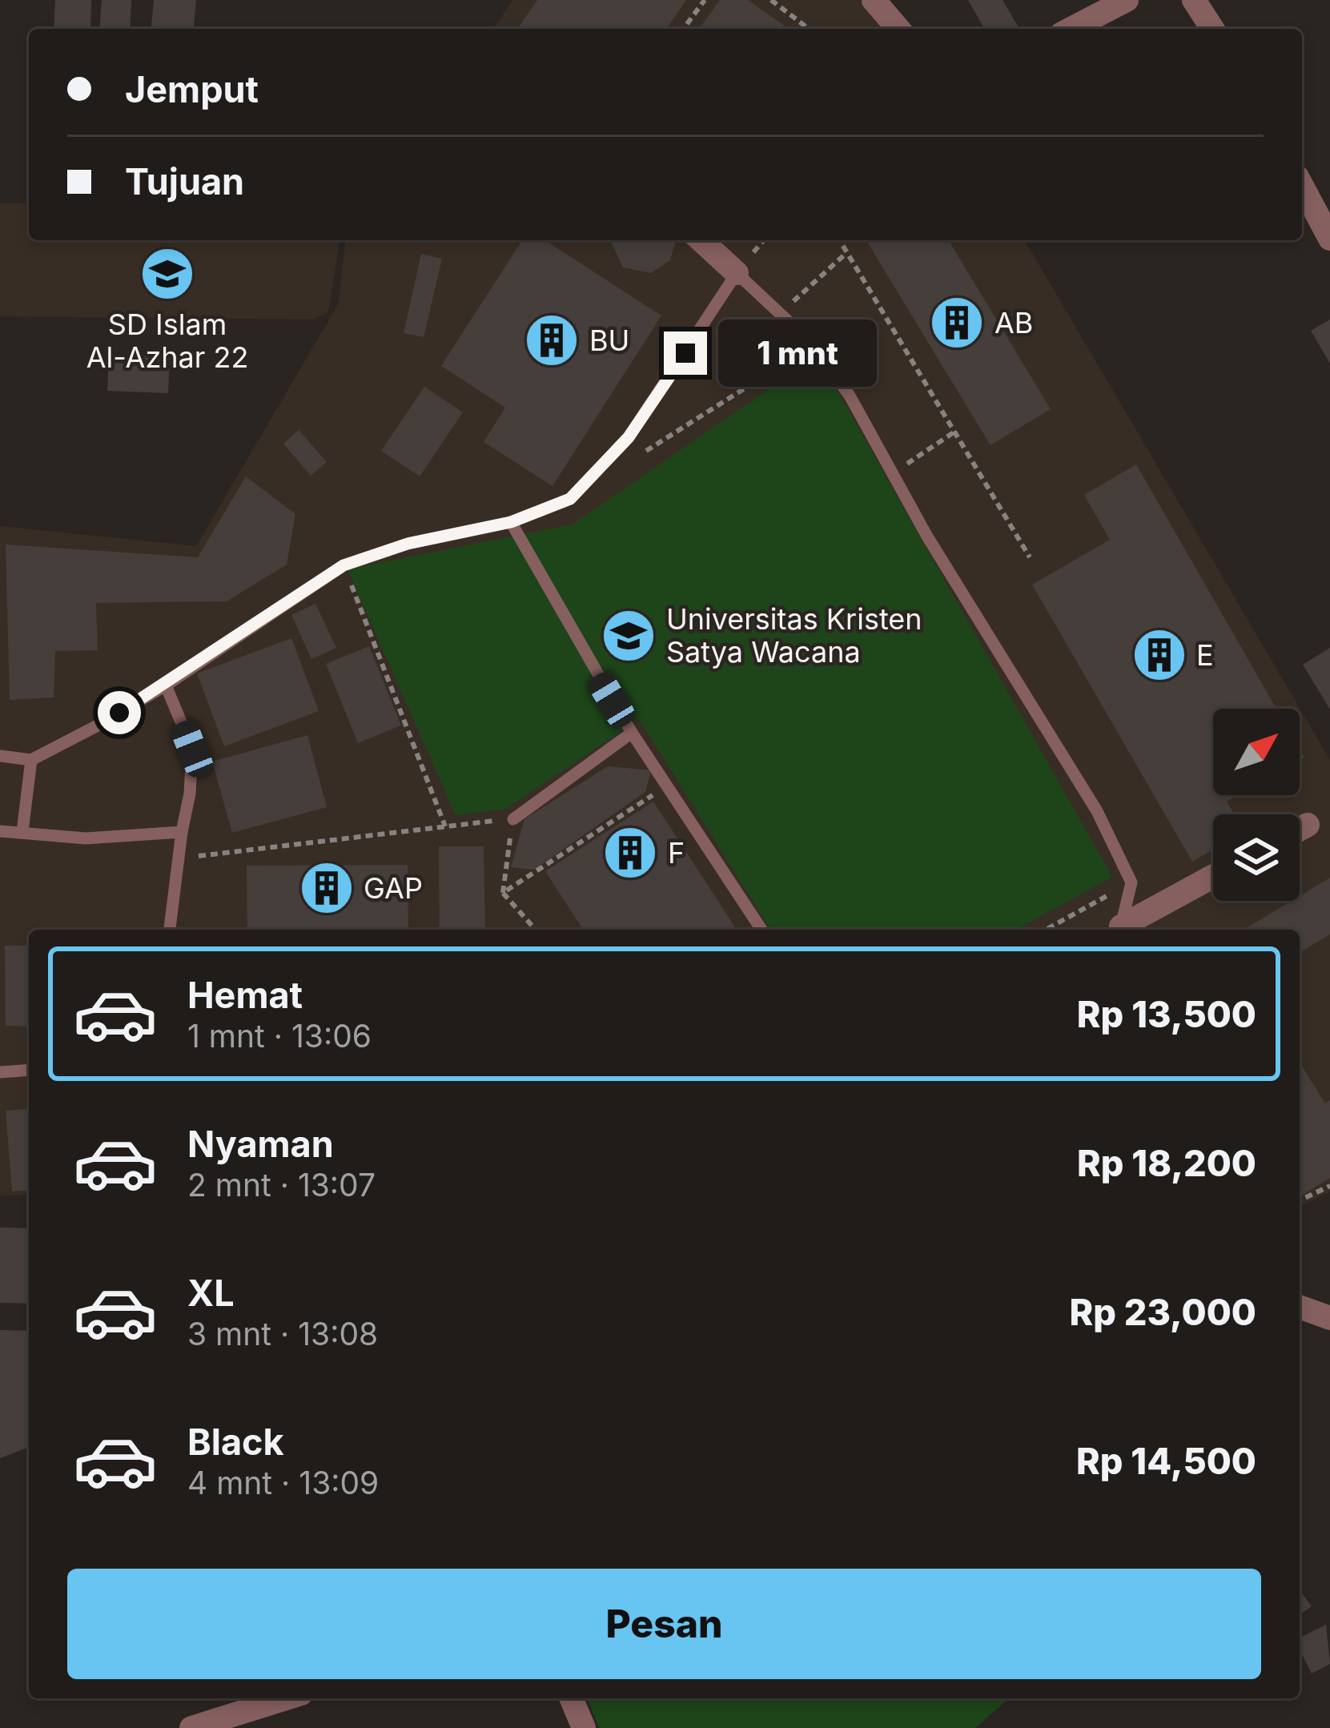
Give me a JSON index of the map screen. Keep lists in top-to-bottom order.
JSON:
{
  "places": {
    "school or university": ["SD Islam Al-Azhar 22", "Universitas Kristen Satya Wacana"],
    "building": [
      "AB",
      "BU",
      "E",
      "F",
      "GAP"
    ]
  },
  "north": "top right",
  "page": {
    "banner": ["Jemput", "Tujuan"],
    "bubble": "1 mnt",
    "list": [
      {
        "name": "Hemat",
        "note": "1 mnt · 13:06",
        "value": "Rp 13,500"
      },
      {
        "name": "Nyaman",
        "note": "2 mnt · 13:07",
        "value": "Rp 18,200"
      },
      {
        "name": "XL",
        "note": "3 mnt · 13:08",
        "value": "Rp 23,000"
      },
      {
        "name": "Black",
        "note": "4 mnt · 13:09",
        "value": "Rp 14,500"
      }
    ],
    "buttons": "Pesan"
  }
}
